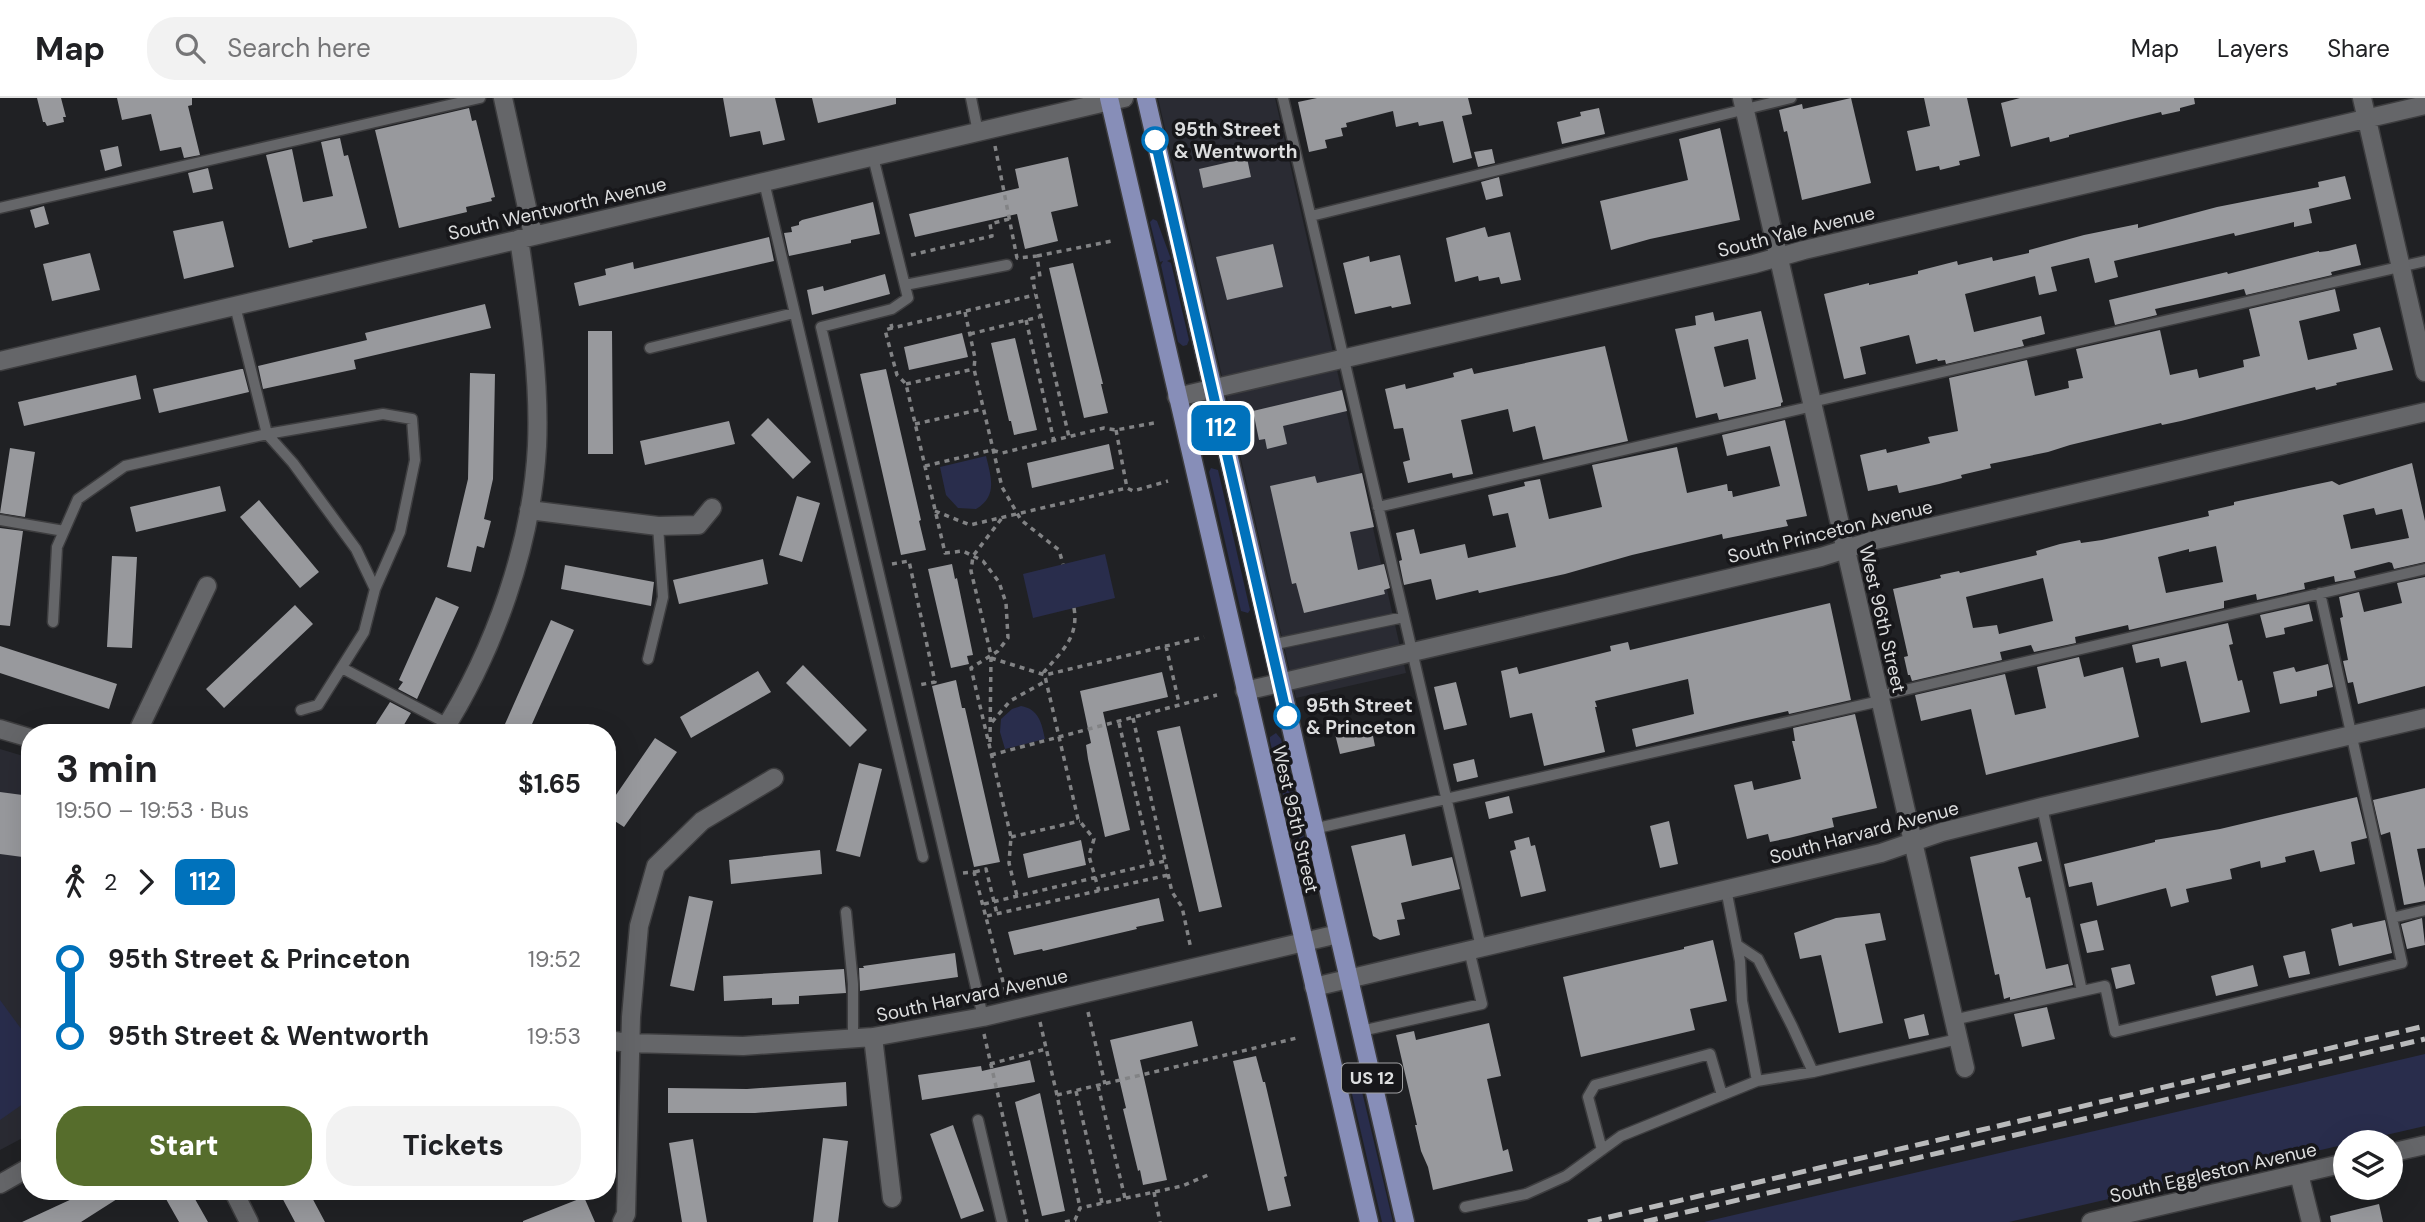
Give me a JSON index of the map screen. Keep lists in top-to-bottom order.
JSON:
{
  "streets": {
    "main road": ["West 95th Street", "US 12"],
    "street": [
      "South Wentworth Avenue",
      "South Yale Avenue",
      "South Princeton Avenue",
      "West 96th Street",
      "South Harvard Avenue",
      "South Eggleston Avenue"
    ]
  },
  "crossings": [
    ["South Wentworth Avenue", "West 95th Street"],
    ["South Yale Avenue", "West 96th Street"],
    ["South Yale Avenue", "West 95th Street"],
    ["South Princeton Avenue", "West 96th Street"],
    ["South Princeton Avenue", "West 95th Street"],
    ["West 96th Street", "South Harvard Avenue"],
    ["West 95th Street", "South Harvard Avenue"]
  ],
  "places": ["95th Street & Wentworth", "95th Street & Princeton"],
  "lines": ["bus line 112"],
  "page": {
    "header": "Map",
    "search": "Search here",
    "nav": ["Map", "Layers", "Share"],
    "on_map": "112",
    "heading": ["3 min", "19:50 – 19:53 · Bus", "$1.65"],
    "legs": ["2", "112"],
    "list": [
      {
        "name": "95th Street & Princeton",
        "value": "19:52"
      },
      {
        "name": "95th Street & Wentworth",
        "value": "19:53"
      }
    ],
    "buttons": ["Start", "Tickets"]
  }
}
